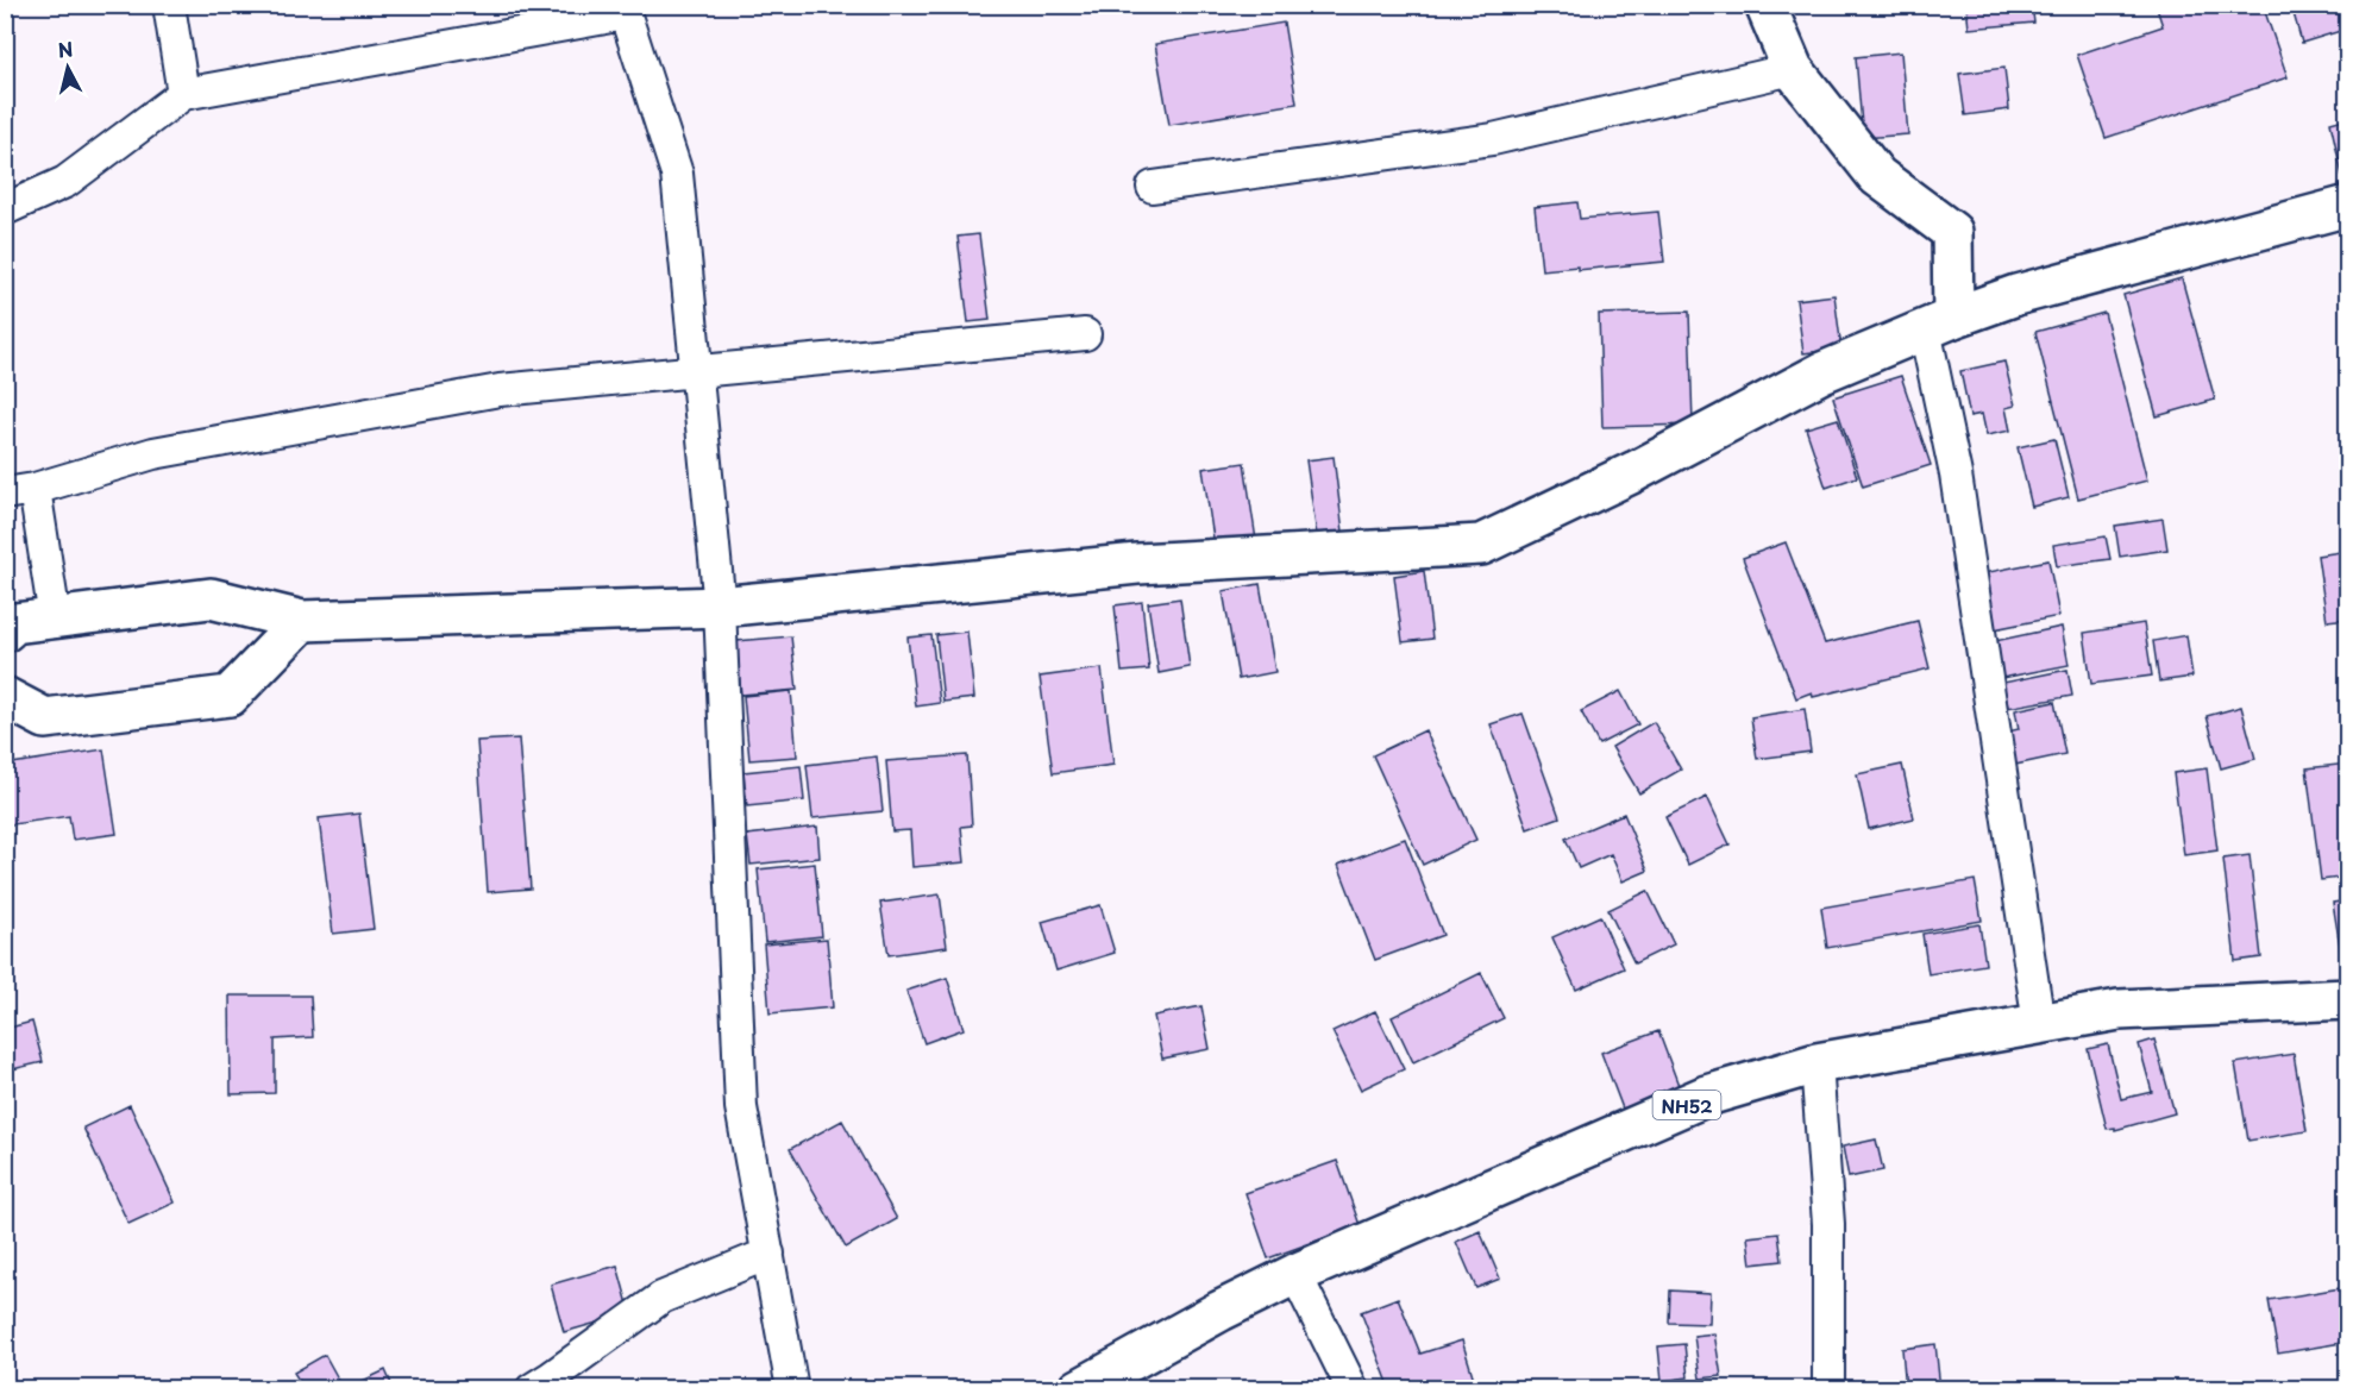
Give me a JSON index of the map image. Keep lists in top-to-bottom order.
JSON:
{
  "streets": {
    "main road": ["NH52"]
  },
  "north": "top"
}
